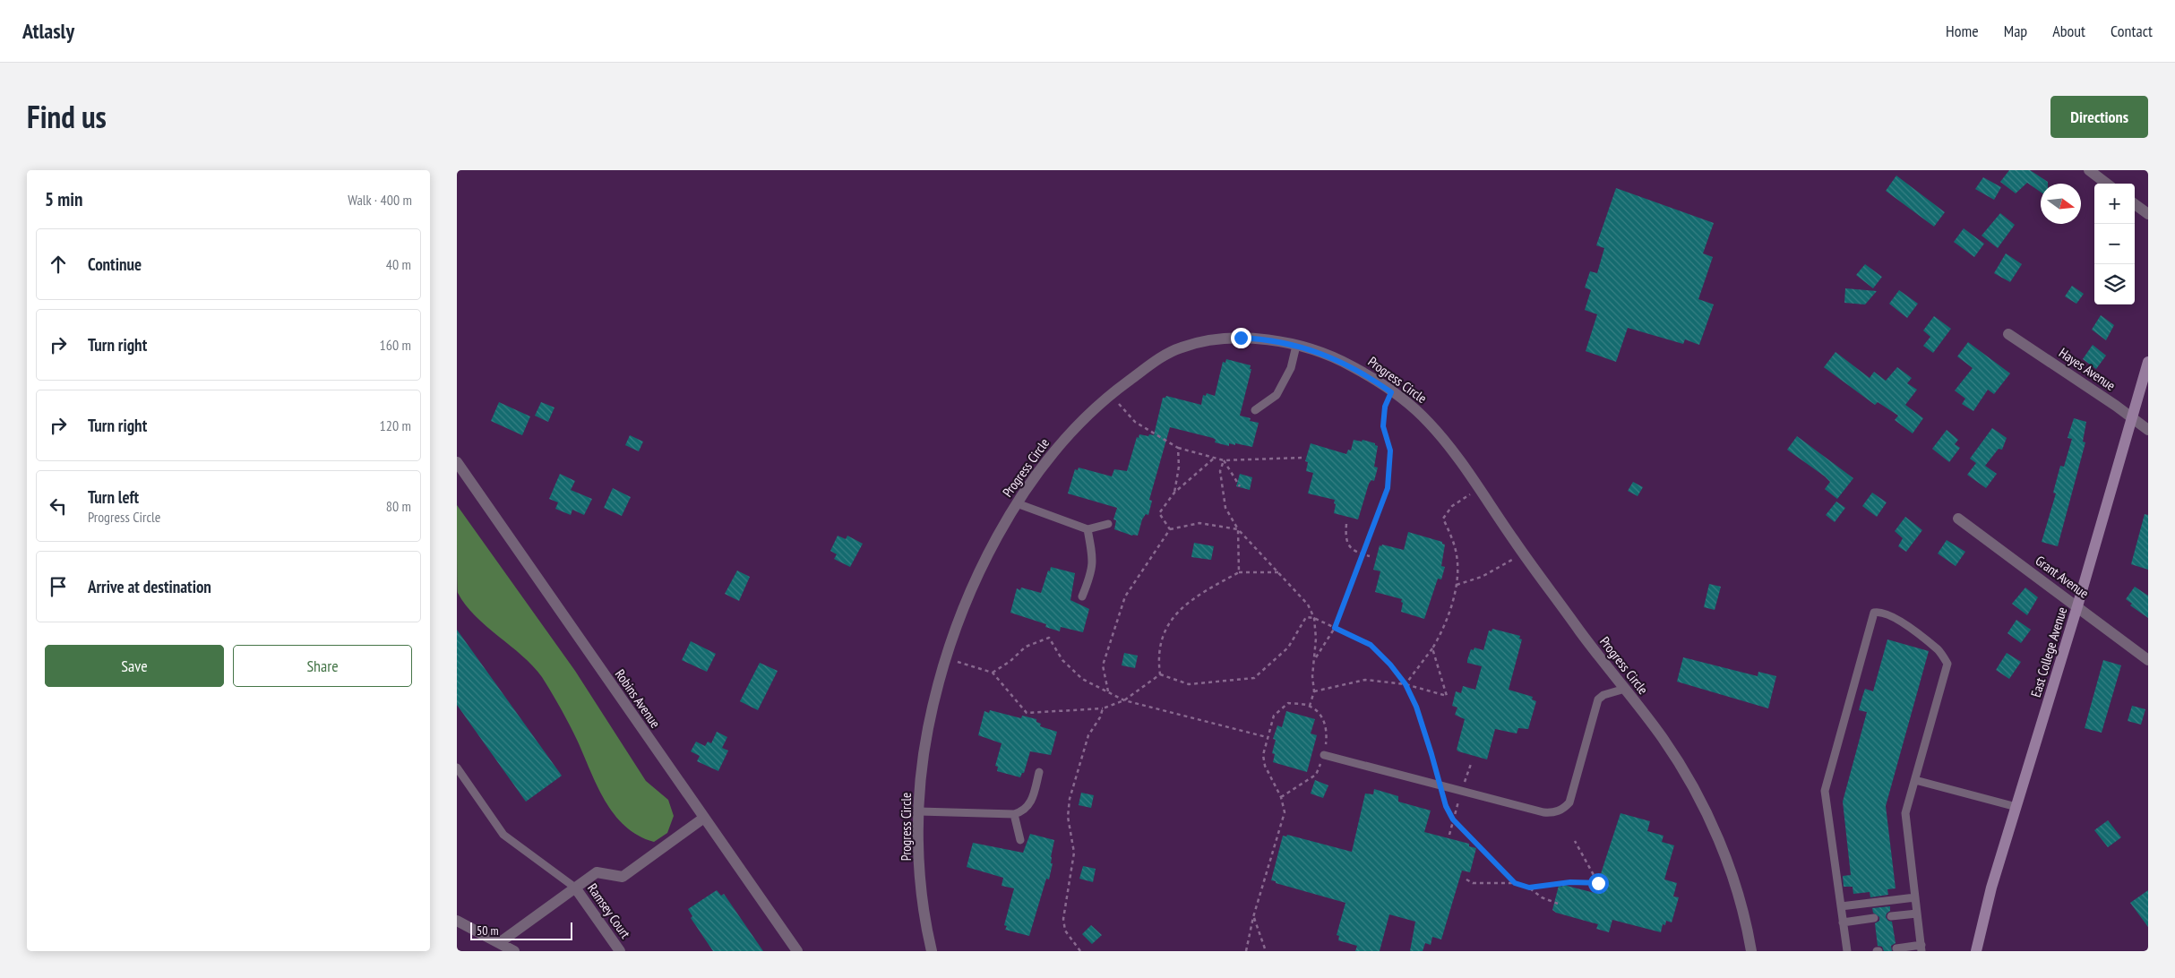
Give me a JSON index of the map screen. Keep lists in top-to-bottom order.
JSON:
{
  "streets": {
    "main road": ["East College Avenue"],
    "street": [
      "Hayes Avenue",
      "Progress Circle",
      "Grant Avenue",
      "Robins Avenue",
      "Ramsey Court"
    ]
  },
  "crossings": [
    ["Hayes Avenue", "East College Avenue"],
    ["Grant Avenue", "East College Avenue"]
  ],
  "scale_bar": "50 m",
  "north": "right",
  "page": {
    "header": "Atlasly",
    "nav": [
      "Home",
      "Map",
      "About",
      "Contact"
    ],
    "title": "Find us",
    "buttons": [
      "Directions",
      ["Save", "Share"]
    ],
    "heading": ["5 min", "Walk · 400 m"],
    "map_buttons": ["+", "−"],
    "list": [
      ["Continue", "40 m"],
      ["Turn right", "160 m"],
      ["Turn right", "120 m"],
      ["Turn left", "Progress Circle", "80 m"],
      "Arrive at destination"
    ],
    "scale": "50 m"
  }
}
